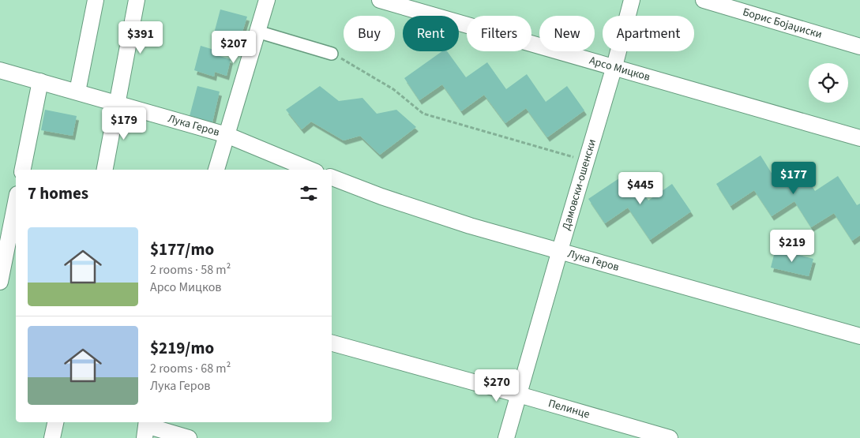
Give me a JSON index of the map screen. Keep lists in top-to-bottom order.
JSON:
{
  "streets": {
    "street": [
      "Борис Бојаџиски",
      "Арсо Мицков",
      "Лука Геров",
      "Дамовски-ошенски",
      "Пелинце"
    ]
  },
  "crossings": [
    ["Арсо Мицков", "Дамовски-ошенски"],
    ["Лука Геров", "Дамовски-ошенски"],
    ["Дамовски-ошенски", "Пелинце"]
  ],
  "page": {
    "chip": [
      "Buy",
      "Rent",
      "Filters",
      "New",
      "Apartment"
    ],
    "price": [
      "$391",
      "$207",
      "$179",
      "$177",
      "$445",
      "$219",
      "$270"
    ],
    "heading": "7 homes",
    "list": [
      {
        "name": "$177/mo",
        "note": "2 rooms · 58 m² · Арсо Мицков"
      },
      {
        "name": "$219/mo",
        "note": "2 rooms · 68 m² · Лука Геров"
      }
    ]
  }
}
